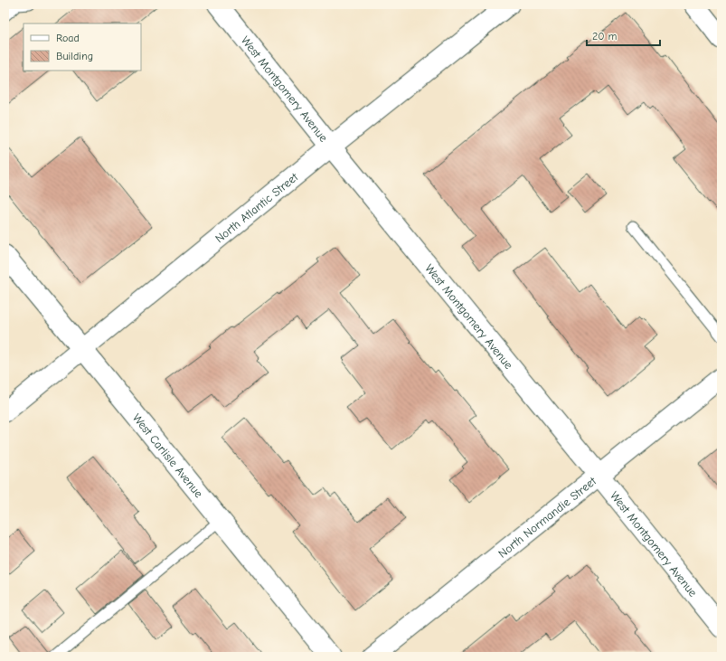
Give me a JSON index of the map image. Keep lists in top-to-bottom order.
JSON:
{
  "streets": {
    "street": [
      "West Montgomery Avenue",
      "North Atlantic Street",
      "West Carlisle Avenue",
      "North Normandie Street"
    ]
  },
  "crossings": [
    ["West Montgomery Avenue", "North Atlantic Street"],
    ["West Montgomery Avenue", "North Normandie Street"],
    ["North Atlantic Street", "West Carlisle Avenue"]
  ],
  "legend": ["Road", "Building"],
  "scale_bar": "20 m"
}
